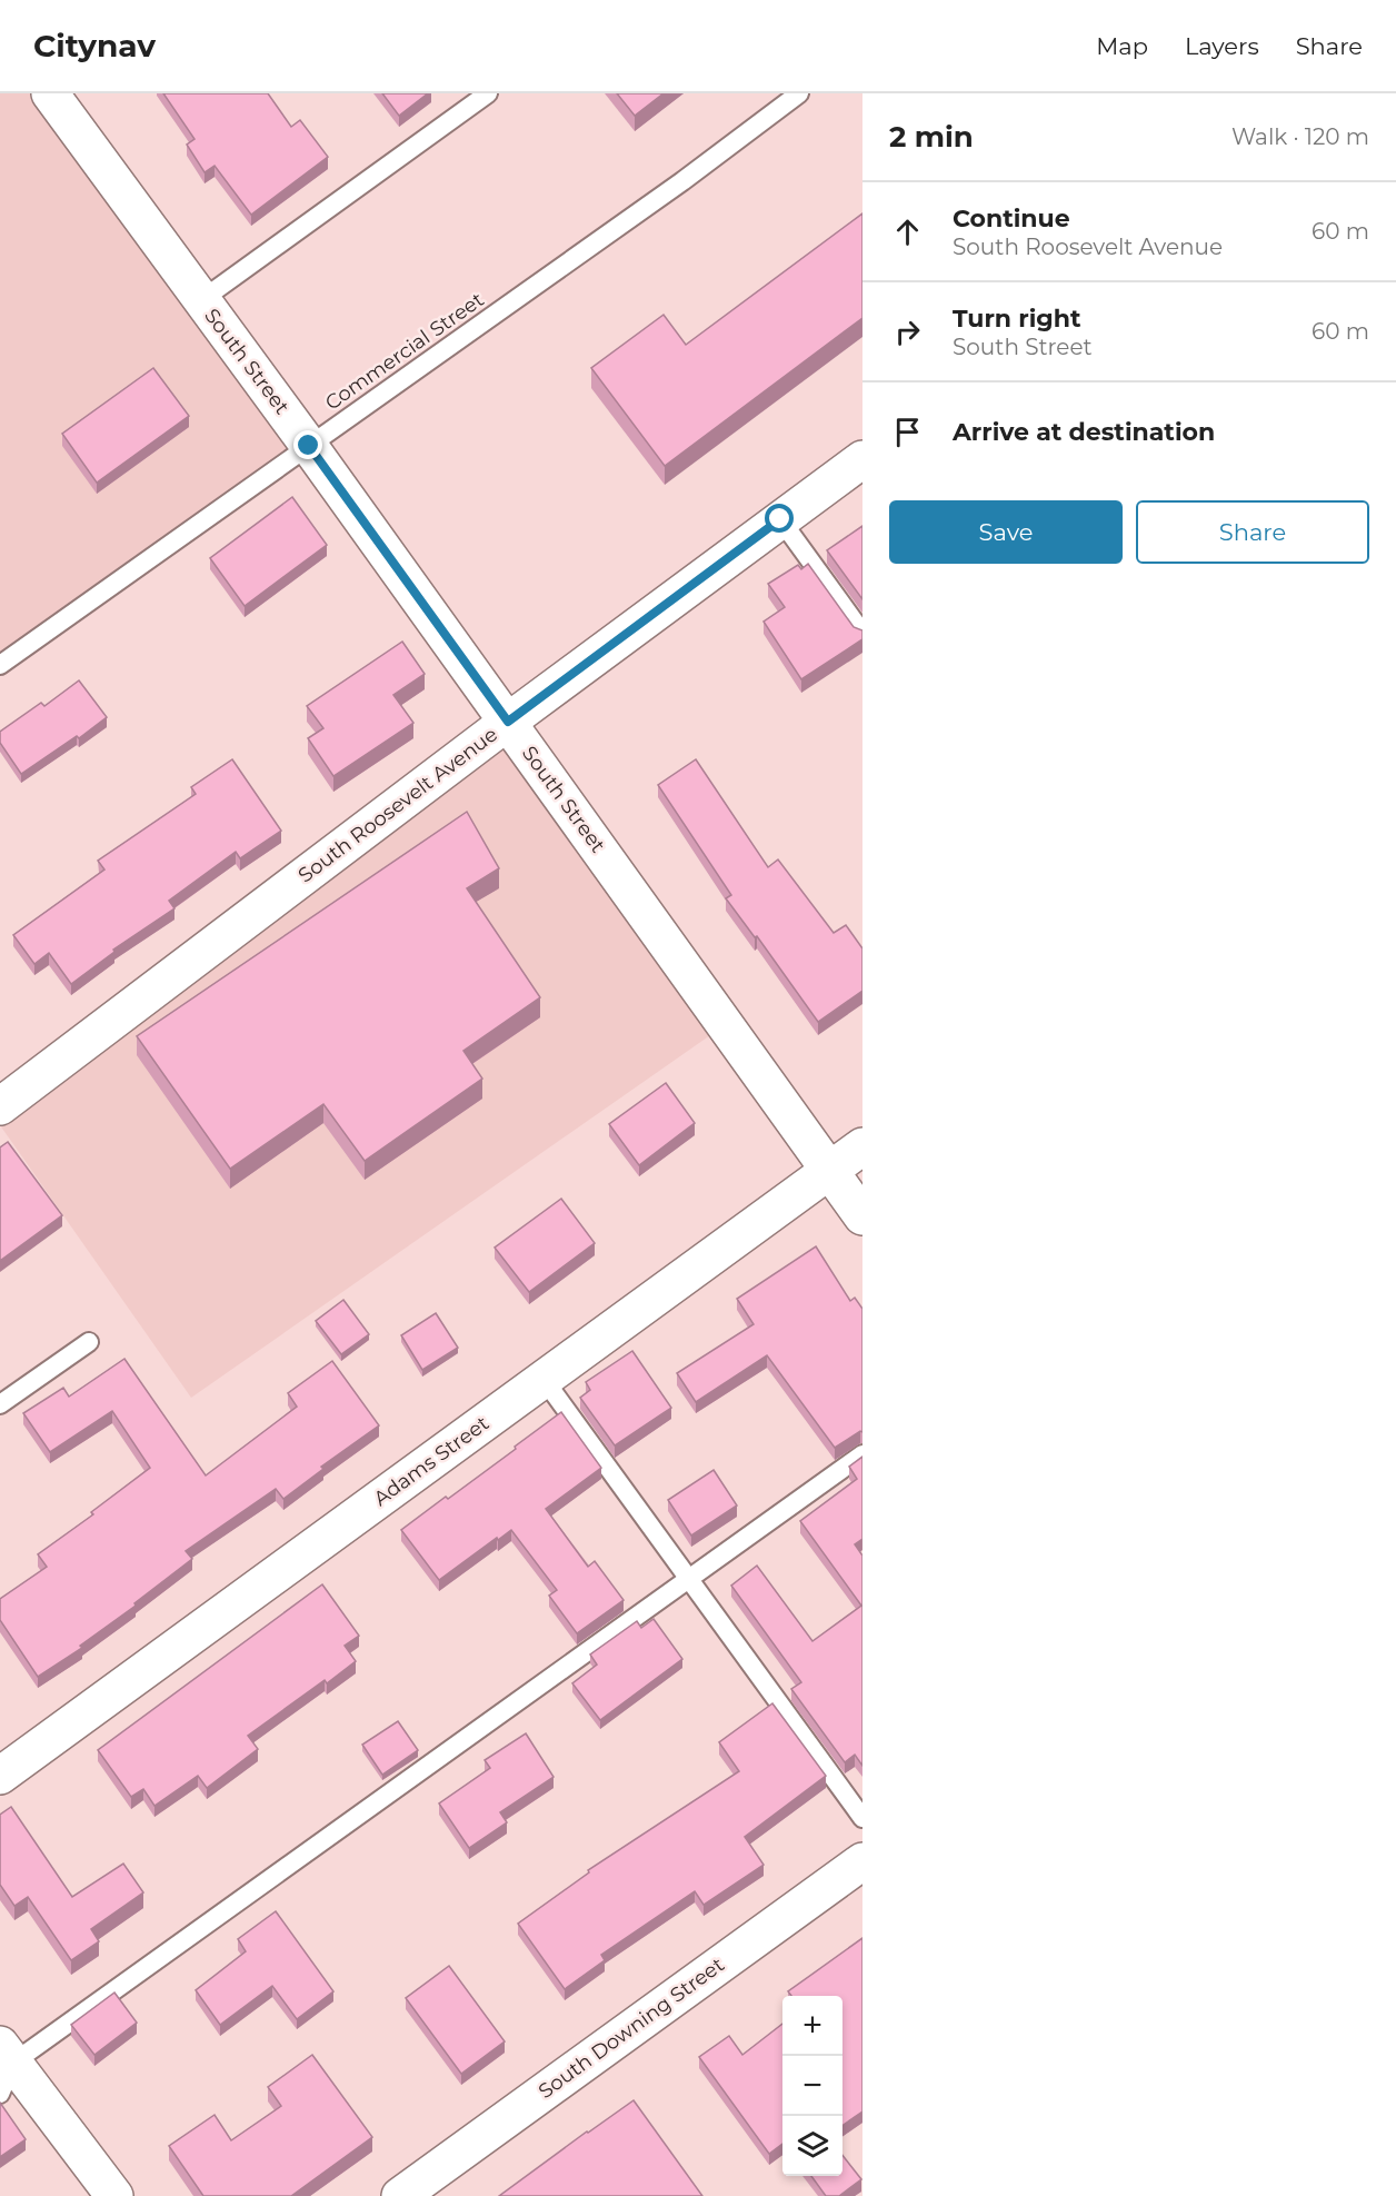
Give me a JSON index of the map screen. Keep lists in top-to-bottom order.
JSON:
{
  "streets": {
    "street": [
      "South Street",
      "South Roosevelt Avenue",
      "Adams Street",
      "South Downing Street"
    ],
    "lane": ["Commercial Street"]
  },
  "crossings": [
    ["Commercial Street", "South Street"],
    ["South Street", "South Roosevelt Avenue"],
    ["South Street", "Adams Street"]
  ],
  "page": {
    "header": "Citynav",
    "nav": ["Map", "Layers", "Share"],
    "heading": ["2 min", "Walk · 120 m"],
    "list": [
      ["Continue", "South Roosevelt Avenue", "60 m"],
      ["Turn right", "South Street", "60 m"],
      "Arrive at destination"
    ],
    "buttons": ["Save", "Share"],
    "map_buttons": ["+", "−"]
  }
}
